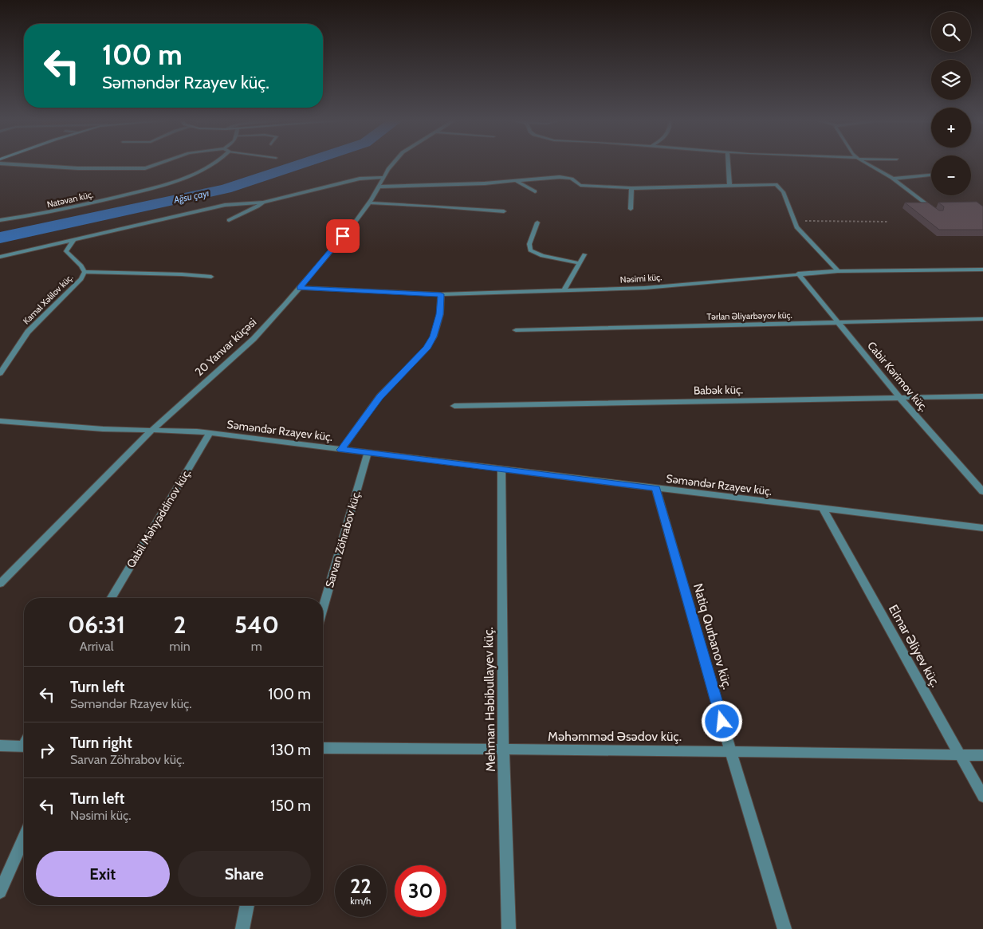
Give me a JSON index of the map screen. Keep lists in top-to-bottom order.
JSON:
{
  "streets": {
    "street": [
      "Natəvan küç.",
      "Nəsimi küç.",
      "Kamal Xəlilov küç.",
      "Tərlan Əliyarbəyov küç.",
      "20 Yanvar küçəsi",
      "Cabir Kərimov küç.",
      "Babək küç.",
      "Səməndər Rzayev küç.",
      "Qabil Məhyəddinov küç.",
      "Sarvan Zöhrabov küç.",
      "Natiq Qurbanov küç.",
      "Elmar Əliyev küç.",
      "Mehman Həbibullayev küç.",
      "Məhəmməd Əsədov küç."
    ]
  },
  "crossings": [
    ["Nəsimi küç.", "20 Yanvar küçəsi"],
    ["Nəsimi küç.", "Cabir Kərimov küç."],
    ["Tərlan Əliyarbəyov küç.", "Cabir Kərimov küç."],
    ["20 Yanvar küçəsi", "Səməndər Rzayev küç."],
    ["Cabir Kərimov küç.", "Babək küç."],
    ["Səməndər Rzayev küç.", "Qabil Məhyəddinov küç."],
    ["Səməndər Rzayev küç.", "Sarvan Zöhrabov küç."],
    ["Səməndər Rzayev küç.", "Natiq Qurbanov küç."],
    ["Səməndər Rzayev küç.", "Elmar Əliyev küç."],
    ["Səməndər Rzayev küç.", "Mehman Həbibullayev küç."],
    ["Natiq Qurbanov küç.", "Məhəmməd Əsədov küç."],
    ["Elmar Əliyev küç.", "Məhəmməd Əsədov küç."],
    ["Mehman Həbibullayev küç.", "Məhəmməd Əsədov küç."]
  ],
  "water": ["Ağsu çayı"],
  "page": {
    "map_buttons": ["+", "−"],
    "turn": ["100 m", "Səməndər Rzayev küç."],
    "eta": [
      "06:31",
      "Arrival",
      "2",
      "min",
      "540",
      "m"
    ],
    "list": [
      {
        "name": "Turn left",
        "note": "Səməndər Rzayev küç.",
        "value": "100 m"
      },
      {
        "name": "Turn right",
        "note": "Sarvan Zöhrabov küç.",
        "value": "130 m"
      },
      {
        "name": "Turn left",
        "note": "Nəsimi küç.",
        "value": "150 m"
      }
    ],
    "buttons": ["Exit", "Share"],
    "speed": "22 km/h",
    "limit": "30"
  }
}
